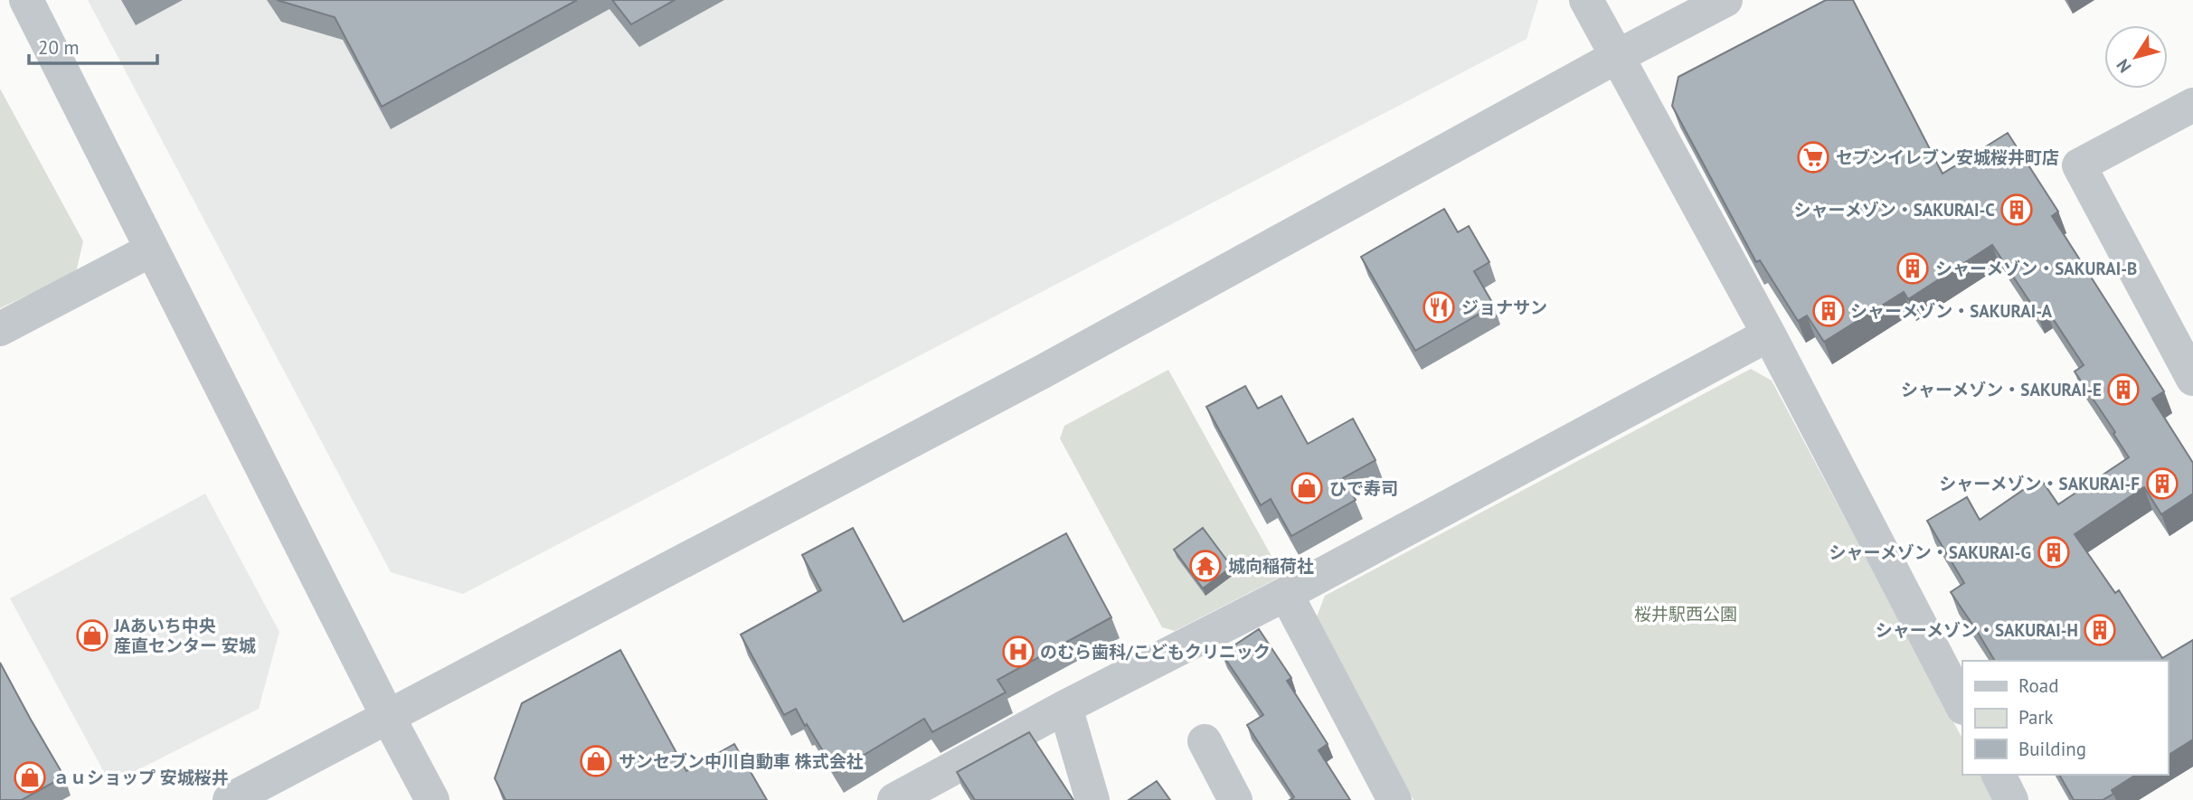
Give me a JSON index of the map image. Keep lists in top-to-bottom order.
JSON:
{
  "parks": ["桜井駅西公園"],
  "places": {
    "supermarket": ["セブンイレブン安城桜井町店"],
    "building": [
      "シャーメゾン・SAKURAI-C",
      "シャーメゾン・SAKURAI-B",
      "シャーメゾン・SAKURAI-A",
      "シャーメゾン・SAKURAI-E",
      "シャーメゾン・SAKURAI-F",
      "シャーメゾン・SAKURAI-G",
      "シャーメゾン・SAKURAI-H"
    ],
    "restaurant": ["ジョナサン"],
    "shop": [
      "ひで寿司",
      "JAあいち中央 産直センター 安城",
      "サンセブン中川自動車 株式会社",
      "ａｕショップ 安城桜井"
    ],
    "temple": ["城向稲荷社"],
    "hospital": ["のむら歯科/こどもクリニック"]
  },
  "legend": ["Road", "Park", "Building"],
  "scale_bar": "20 m",
  "north": "bottom left"
}
